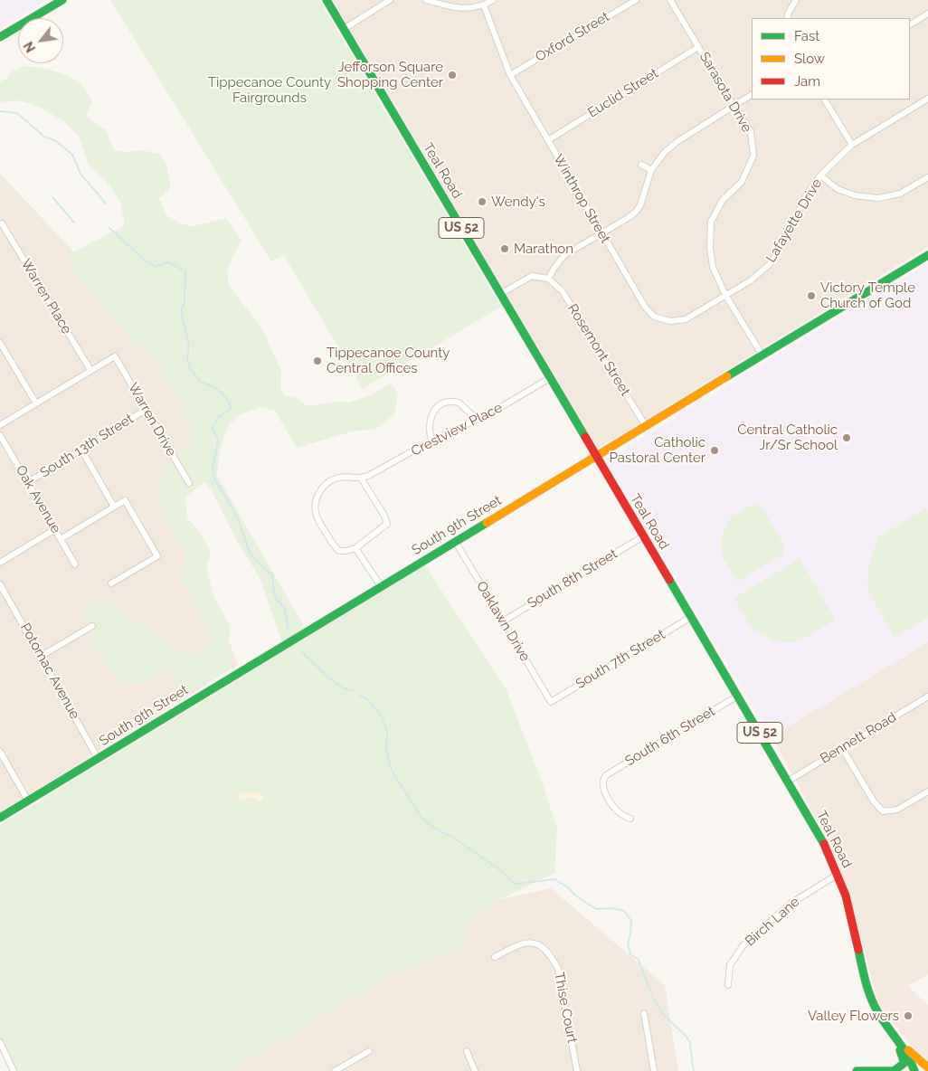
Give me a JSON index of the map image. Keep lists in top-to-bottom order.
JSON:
{
  "streets": {
    "main road": ["Teal Road", "US 52", "South 9th Street"],
    "street": [
      "Oxford Street",
      "Sarasota Drive",
      "Euclid Street",
      "Winthrop Street",
      "Lafayette Drive",
      "Warren Place",
      "Rosemont Street",
      "Warren Drive",
      "Crestview Place",
      "South 13th Street",
      "Oak Avenue",
      "South 8th Street",
      "Oaklawn Drive",
      "South 7th Street",
      "Potomac Avenue",
      "South 6th Street",
      "Bennett Road",
      "Birch Lane",
      "Thise Court"
    ]
  },
  "crossings": [
    ["Oxford Street", "Winthrop Street"],
    ["Sarasota Drive", "Euclid Street"],
    ["Sarasota Drive", "Winthrop Street"],
    ["Sarasota Drive", "Lafayette Drive"],
    ["Sarasota Drive", "South 9th Street"],
    ["Euclid Street", "Winthrop Street"],
    ["Teal Road", "US 52"],
    ["Teal Road", "Crestview Place"],
    ["Teal Road", "South 9th Street"],
    ["Teal Road", "South 8th Street"],
    ["Teal Road", "South 7th Street"],
    ["Teal Road", "South 6th Street"],
    ["Teal Road", "Bennett Road"],
    ["Teal Road", "Birch Lane"],
    ["Winthrop Street", "Lafayette Drive"],
    ["Warren Place", "Warren Drive"],
    ["Rosemont Street", "South 9th Street"],
    ["Warren Drive", "South 13th Street"],
    ["South 13th Street", "Oak Avenue"],
    ["South 9th Street", "Oaklawn Drive"],
    ["South 9th Street", "Potomac Avenue"],
    ["South 8th Street", "Oaklawn Drive"],
    ["Oaklawn Drive", "South 7th Street"]
  ],
  "parks": ["Tippecanoe County Fairgrounds"],
  "places": [
    "Jefforson Square Shopping Center",
    "Wendy's",
    "Marathon",
    "Victory Temple Church of God",
    "Tippecanoe County Central Offices",
    "Central Catholic Jr/Sr School",
    "Catholic Pastoral Center",
    "Valley Flowers"
  ],
  "legend": ["Fast", "Slow", "Jam"],
  "north": "bottom left"
}
